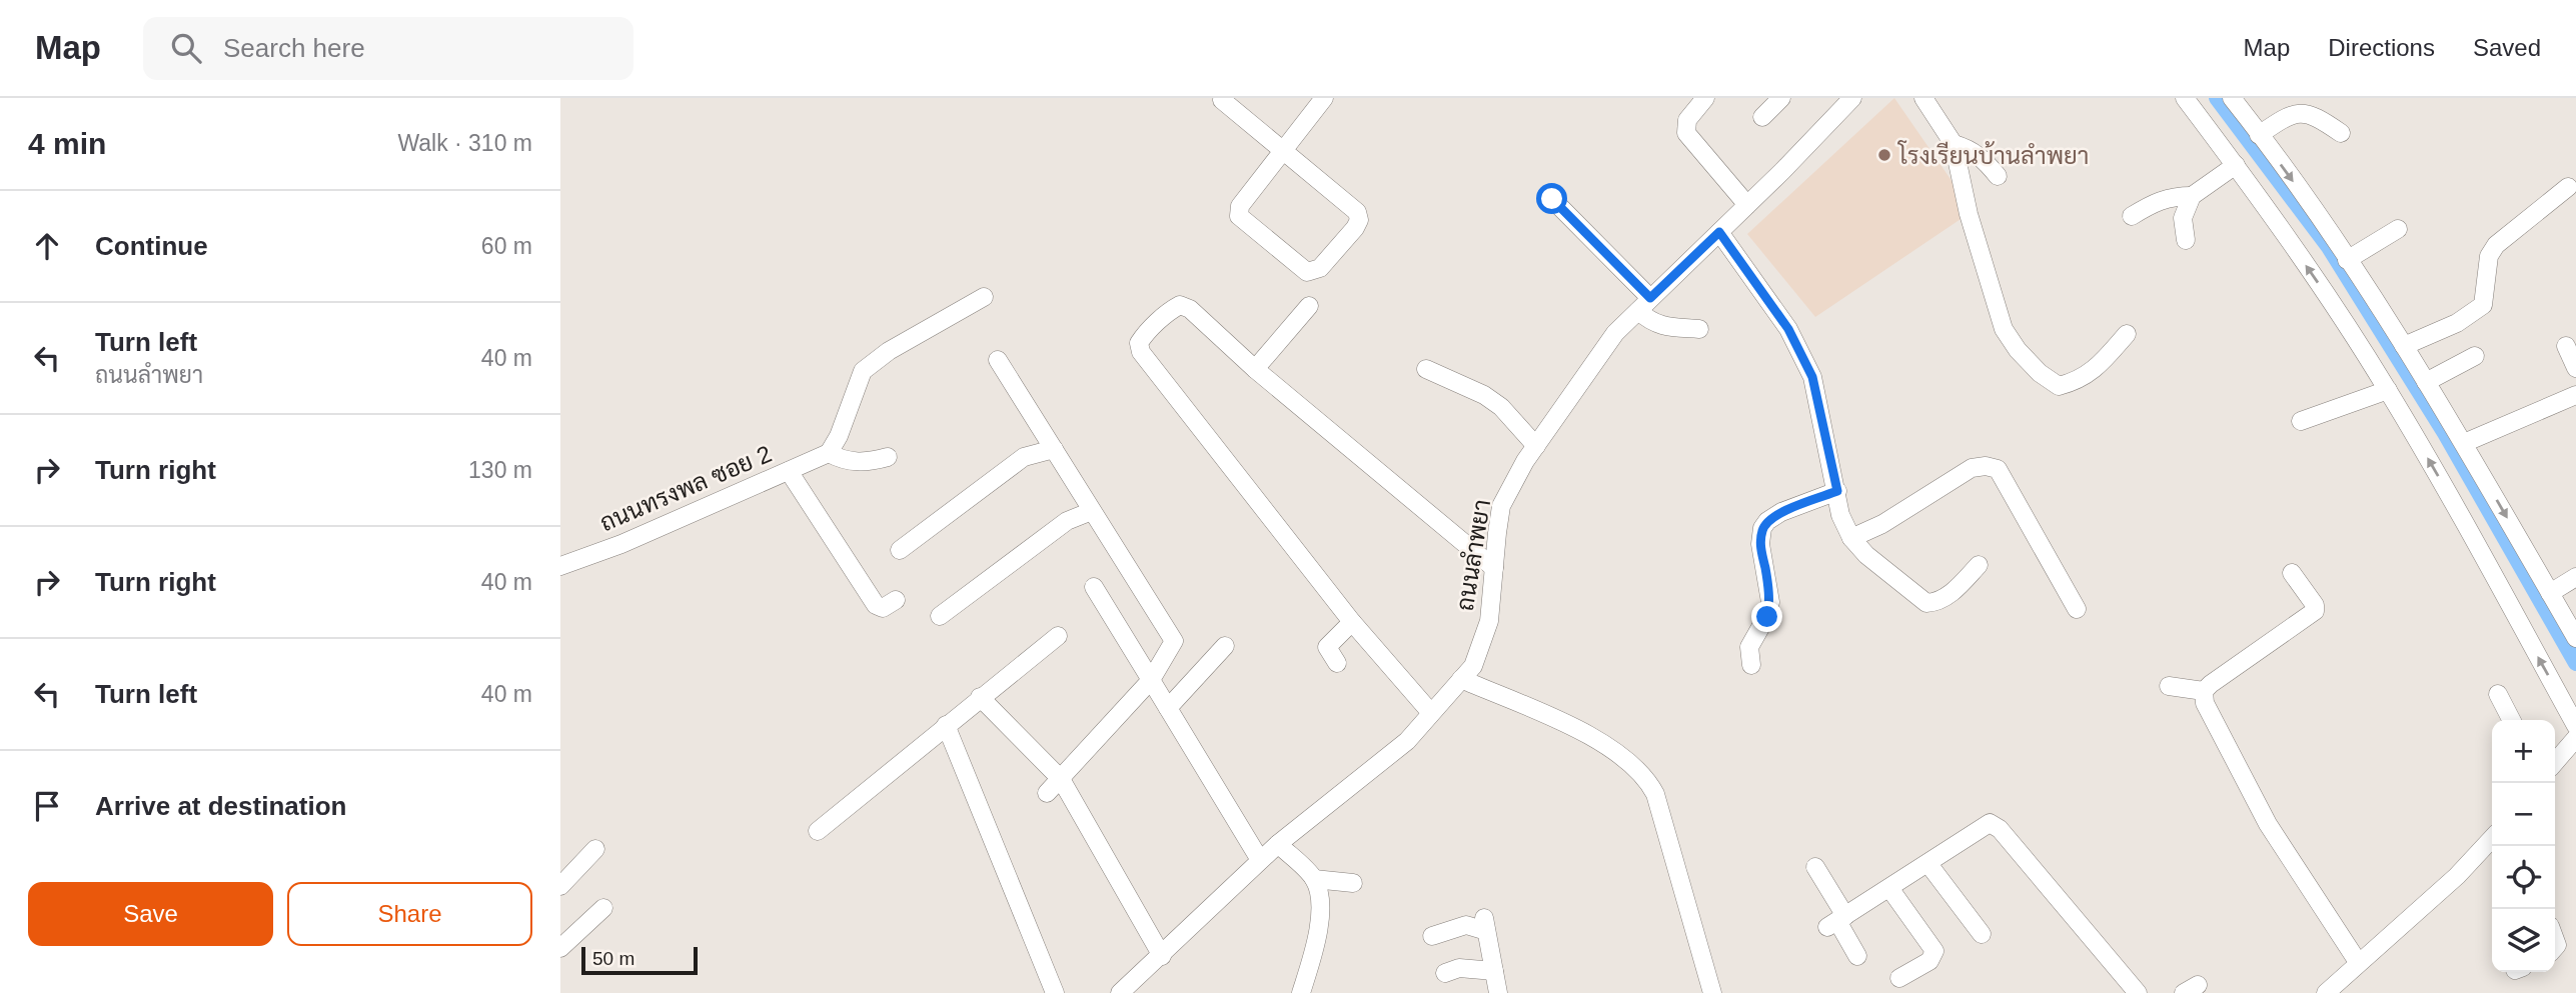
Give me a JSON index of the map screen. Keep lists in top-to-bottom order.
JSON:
{
  "streets": {
    "street": ["ถนนทรงพล ซอย 2", "ถนนลำพยา"]
  },
  "places": ["โรงเรียนบ้านลำพยา"],
  "scale_bar": "50 m",
  "page": {
    "header": "Map",
    "search": "Search here",
    "nav": ["Map", "Directions", "Saved"],
    "heading": ["4 min", "Walk · 310 m"],
    "list": [
      ["Continue", "60 m"],
      ["Turn left", "ถนนลำพยา", "40 m"],
      ["Turn right", "130 m"],
      ["Turn right", "40 m"],
      ["Turn left", "40 m"],
      "Arrive at destination"
    ],
    "map_buttons": ["+", "−"],
    "buttons": ["Save", "Share"],
    "scale": "50 m"
  }
}
